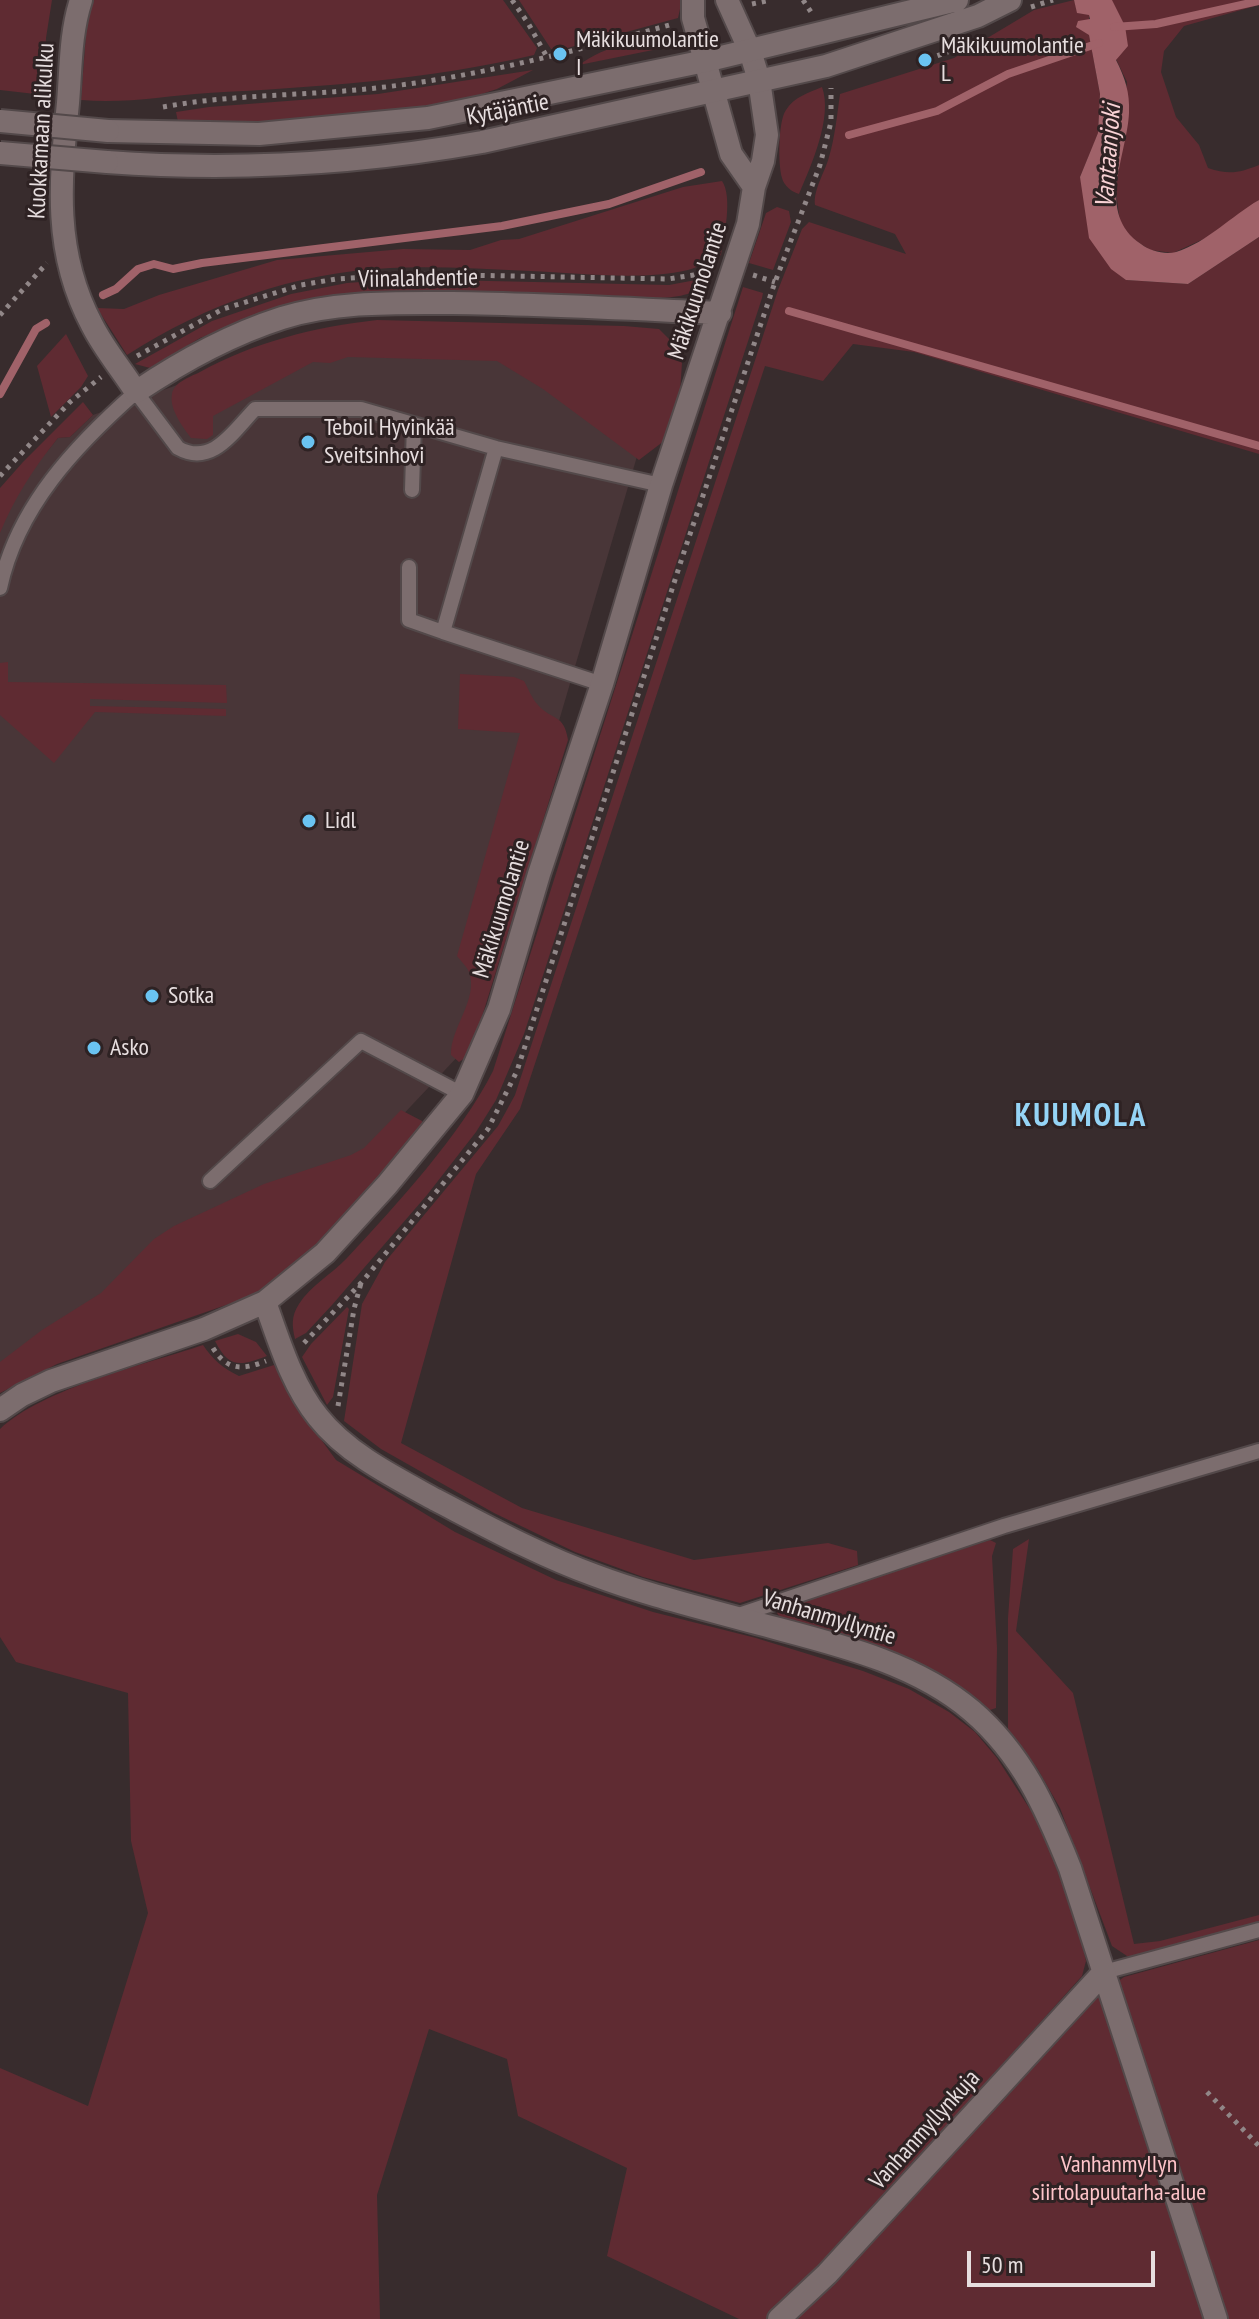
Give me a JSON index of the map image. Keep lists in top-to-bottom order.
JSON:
{
  "streets": {
    "street": [
      "Kytäjäntie",
      "Kuokkamaan alikulku",
      "Viinalahdentie",
      "Mäkikuumolantie",
      "Vanhanmyllyntie",
      "Vanhanmyllynkuja"
    ]
  },
  "crossings": [
    ["Kytäjäntie", "Mäkikuumolantie"],
    ["Kuokkamaan alikulku", "Viinalahdentie"],
    ["Viinalahdentie", "Mäkikuumolantie"],
    ["Mäkikuumolantie", "Vanhanmyllyntie"],
    ["Vanhanmyllyntie", "Vanhanmyllynkuja"]
  ],
  "districts": ["KUUMOLA"],
  "water": ["Vantaanjoki"],
  "parks": ["Vanhanmyllyn siirtolapuutarha-alue"],
  "places": [
    "Mäkikuumolantie I",
    "Mäkikuumolantie L",
    "Teboil Hyvinkää Sveitsinhovi",
    "Lidl",
    "Sotka",
    "Asko"
  ],
  "scale_bar": "50 m"
}
